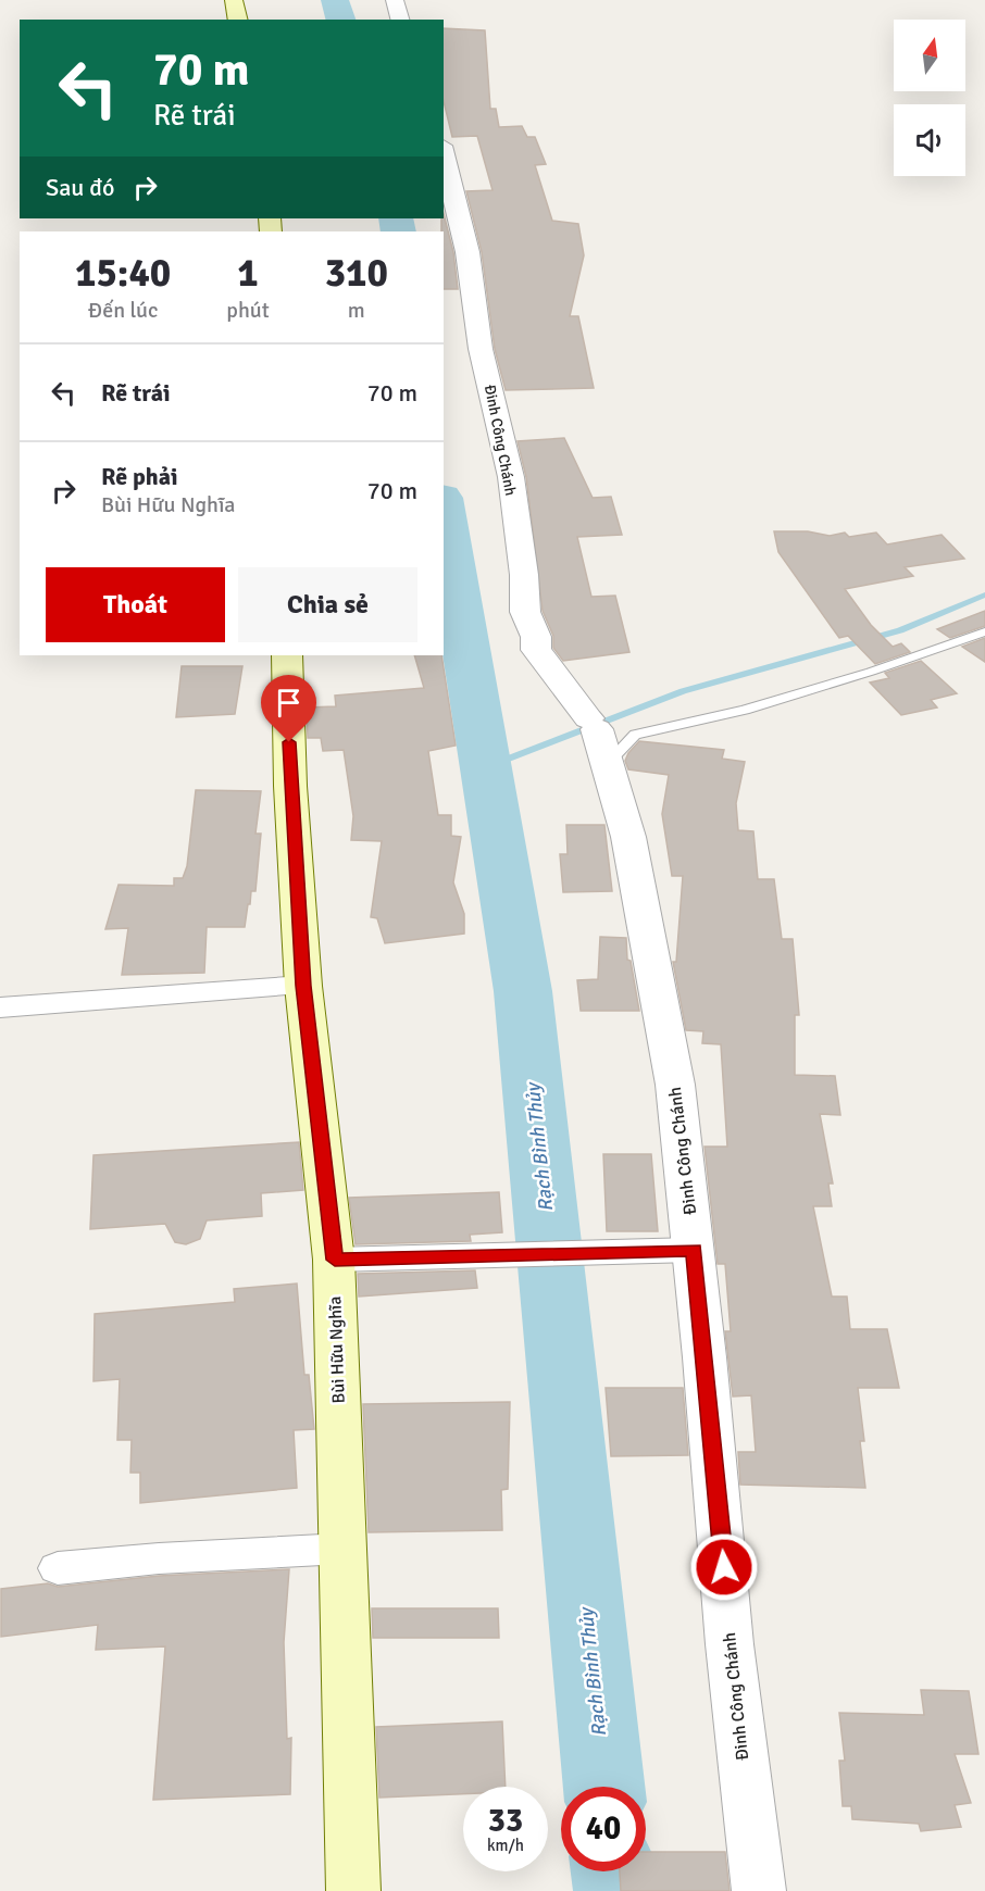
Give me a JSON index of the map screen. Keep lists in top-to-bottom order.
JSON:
{
  "streets": {
    "main road": ["Bùi Hữu Nghĩa"],
    "street": ["Đinh Công Chánh"]
  },
  "water": ["Rạch Bình Thủy"],
  "north": "top",
  "page": {
    "turn": ["70 m", "Rẽ trái"],
    "then": "Sau đó",
    "eta": [
      "15:40",
      "Đến lúc",
      "1",
      "phút",
      "310",
      "m"
    ],
    "list": [
      {
        "name": "Rẽ trái",
        "value": "70 m"
      },
      {
        "name": "Rẽ phải",
        "note": "Bùi Hữu Nghĩa",
        "value": "70 m"
      }
    ],
    "buttons": ["Thoát", "Chia sẻ"],
    "speed": "33 km/h",
    "limit": "40"
  }
}
